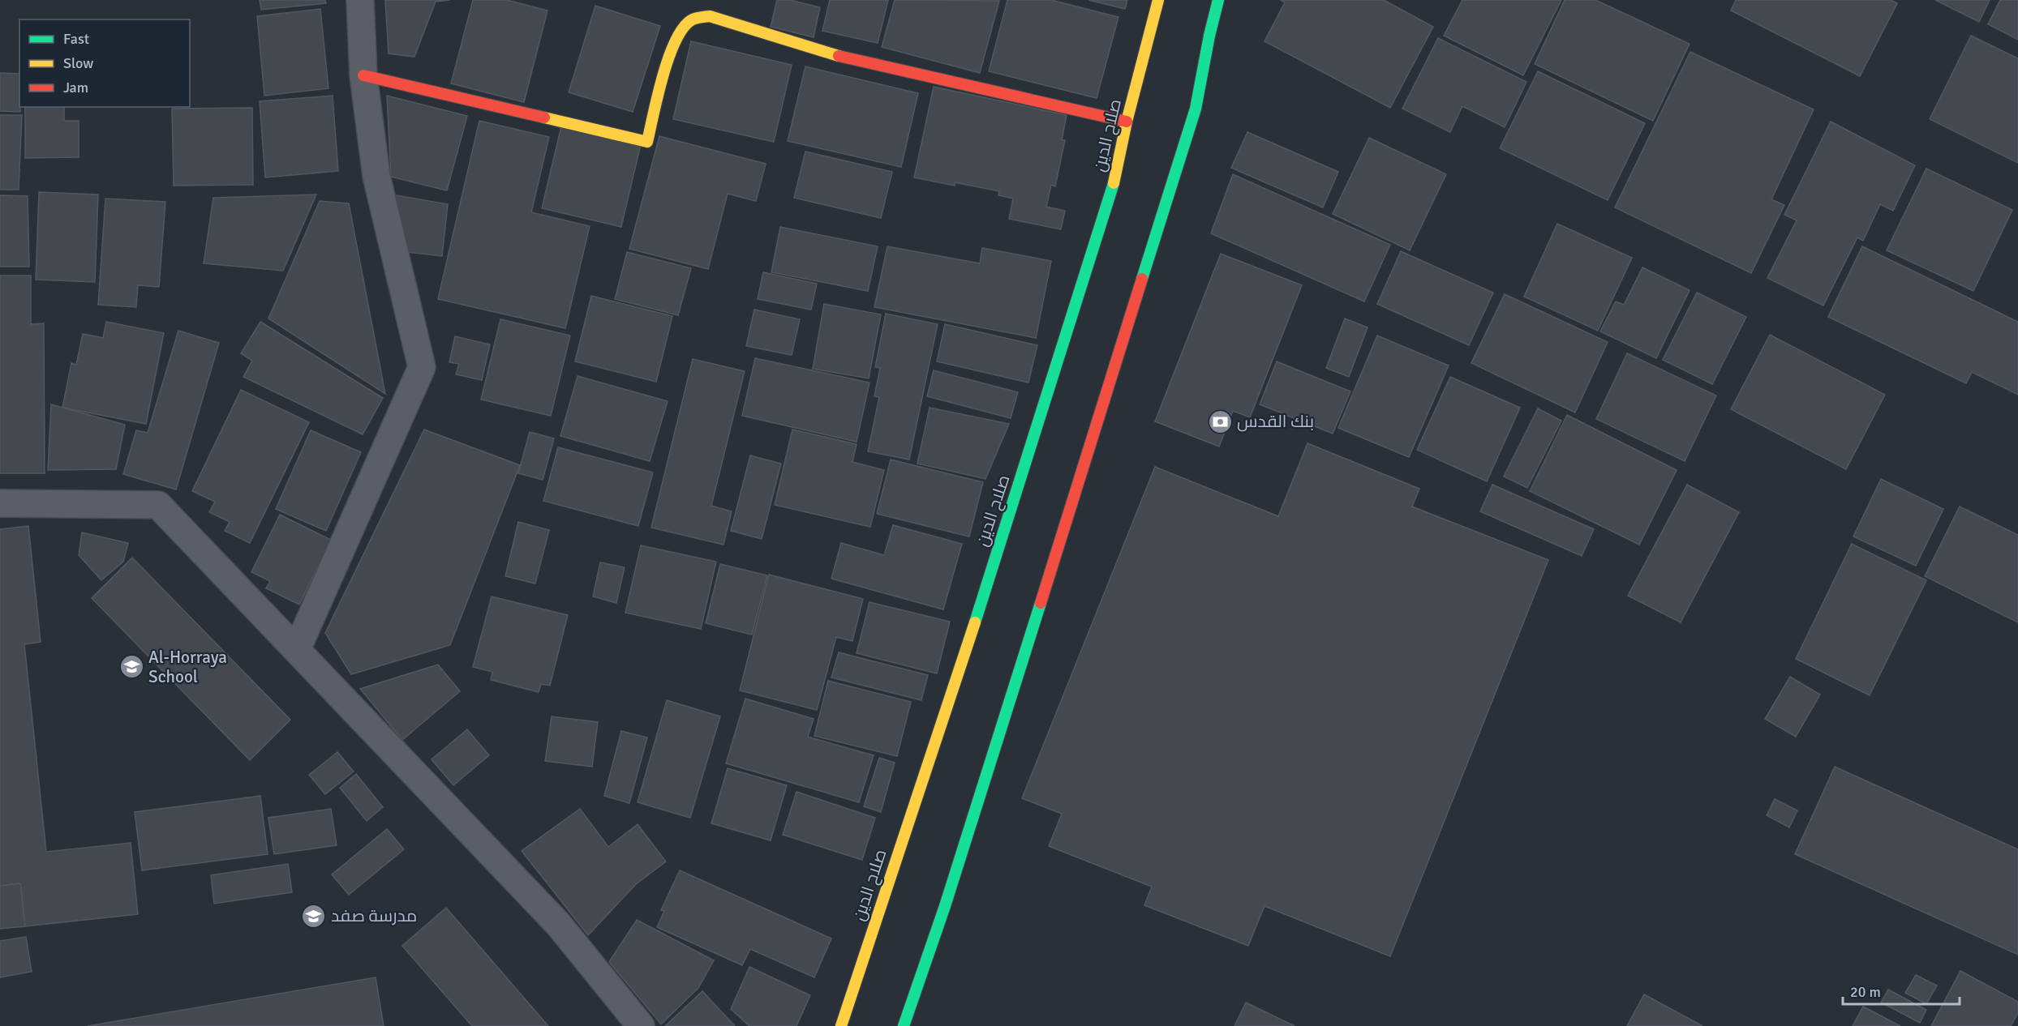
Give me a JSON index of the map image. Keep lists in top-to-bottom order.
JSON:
{
  "streets": {
    "main road": ["صلاح الدين"]
  },
  "places": {
    "bank": ["بنك القدس"],
    "school or university": ["Al-Horraya School", "مدرسة صفد"]
  },
  "legend": ["Fast", "Slow", "Jam"],
  "scale_bar": "20 m"
}
